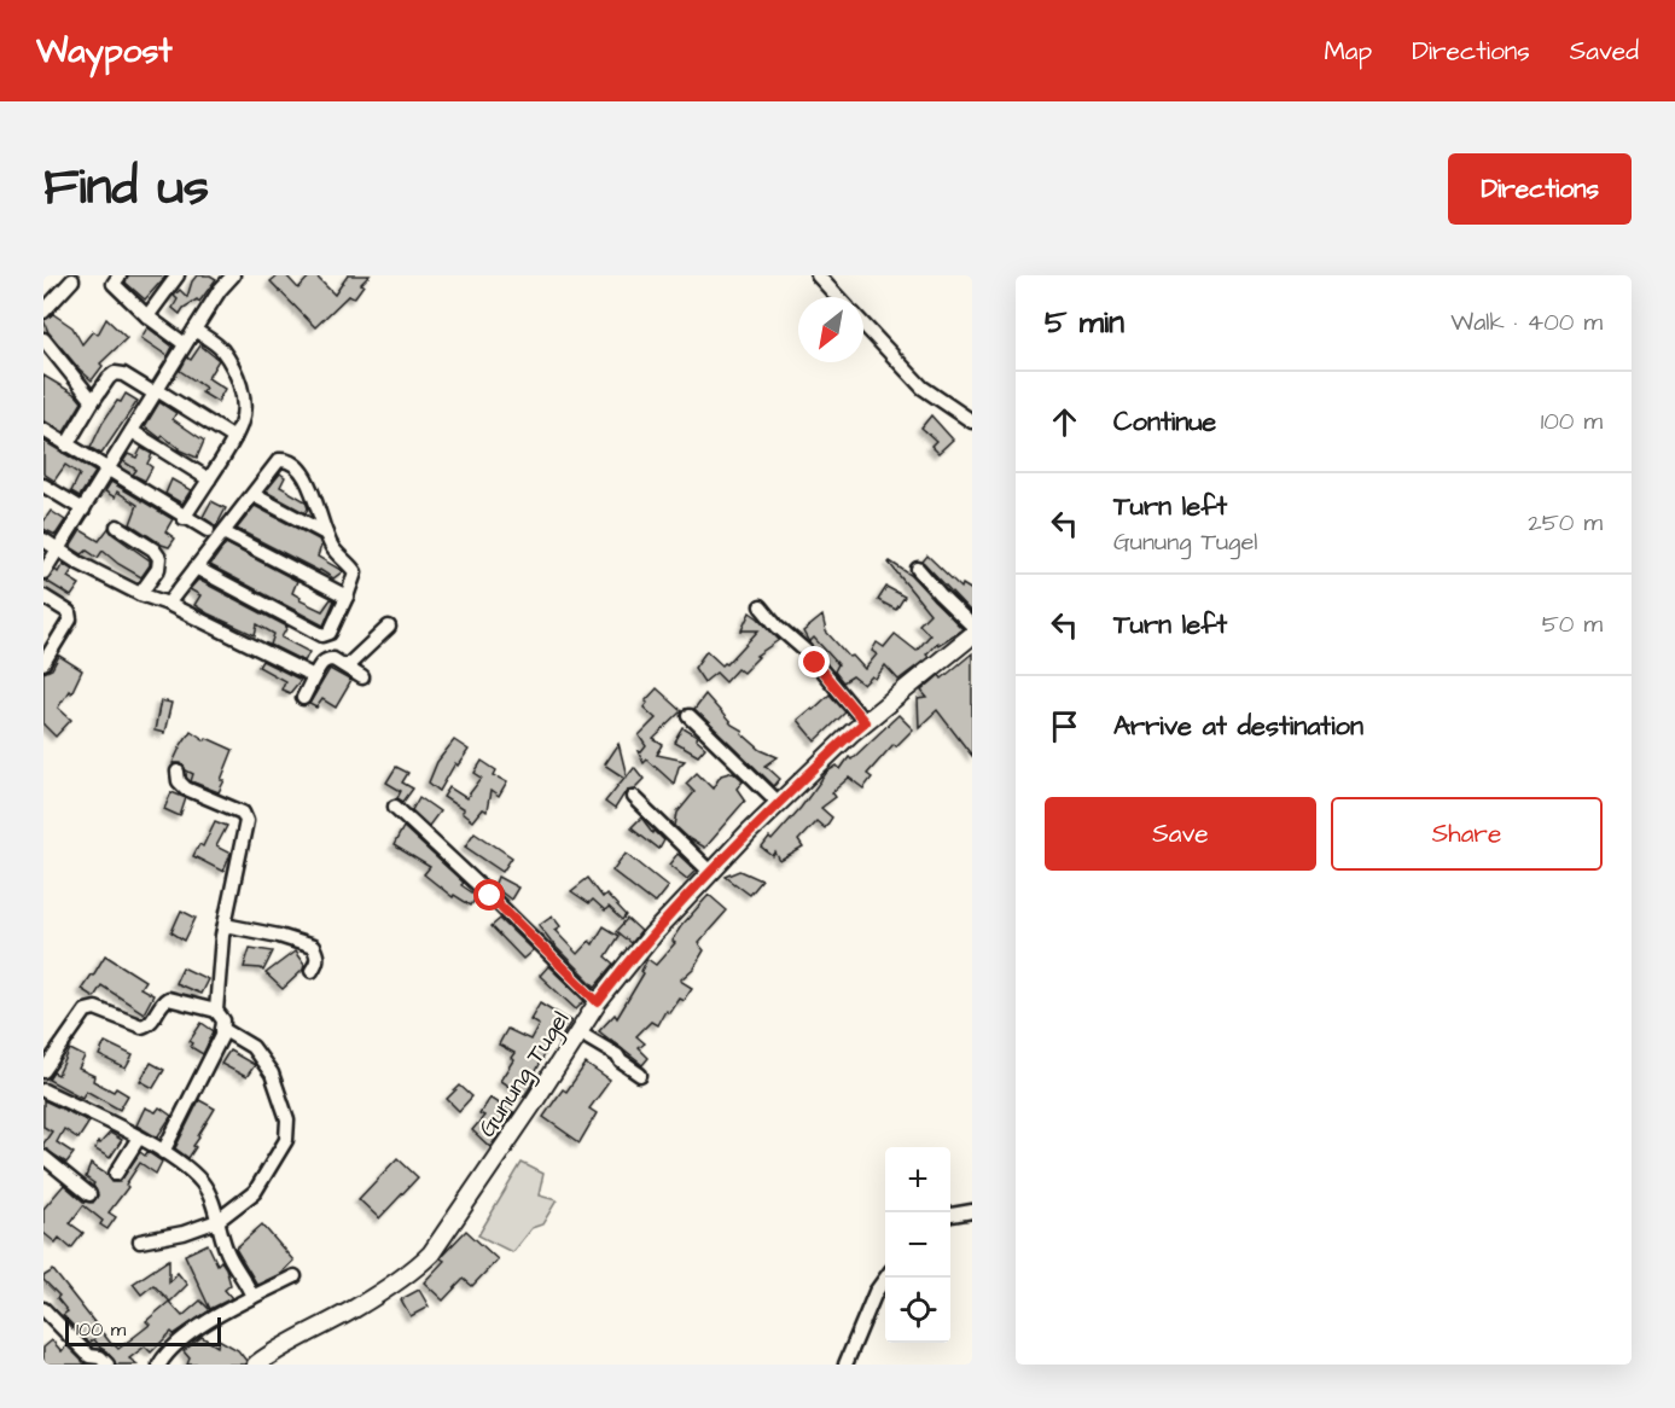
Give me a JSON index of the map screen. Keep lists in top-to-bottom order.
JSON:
{
  "streets": {
    "main road": ["Gunung Tugel"]
  },
  "scale_bar": "100 m",
  "north": "bottom left",
  "page": {
    "header": "Waypost",
    "nav": ["Map", "Directions", "Saved"],
    "title": "Find us",
    "buttons": [
      "Directions",
      ["Save", "Share"]
    ],
    "heading": ["5 min", "Walk · 400 m"],
    "list": [
      ["Continue", "100 m"],
      ["Turn left", "Gunung Tugel", "250 m"],
      ["Turn left", "50 m"],
      "Arrive at destination"
    ],
    "map_buttons": ["+", "−"],
    "scale": "100 m"
  }
}
